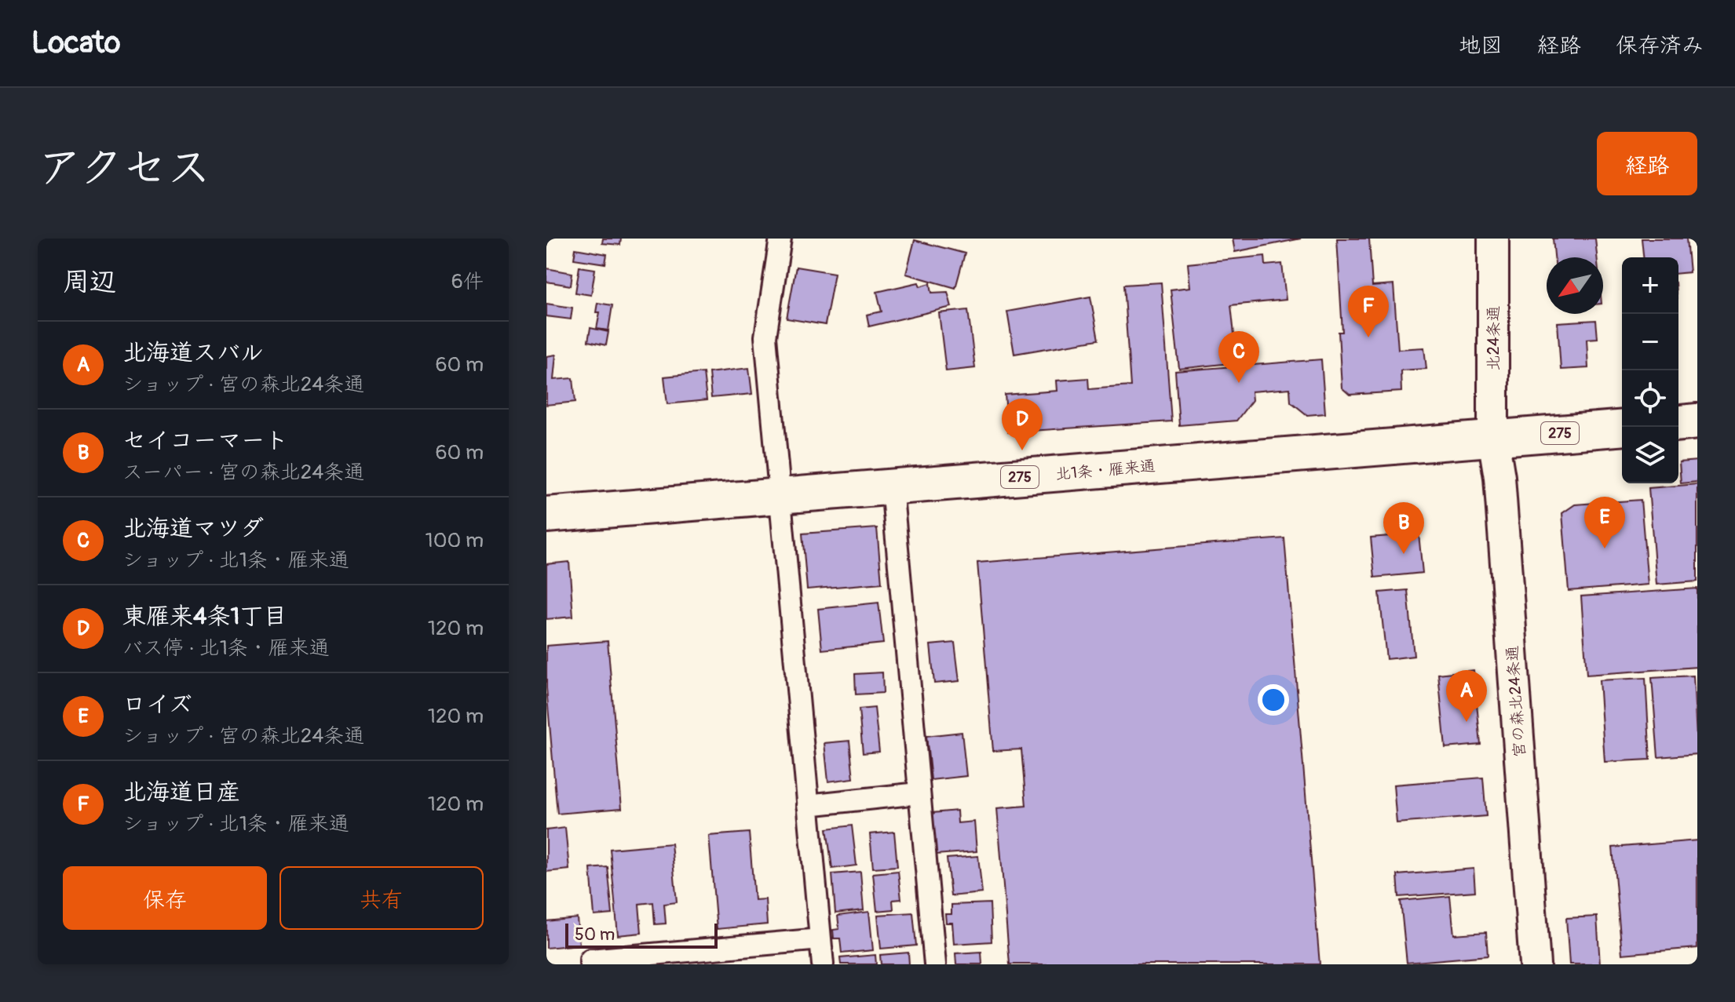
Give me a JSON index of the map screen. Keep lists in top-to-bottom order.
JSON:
{
  "streets": {
    "highway": ["275", "北1条・雁来通"],
    "street": ["北24条通", "宮の森北24条通"]
  },
  "crossings": [
    ["北24条通", "北1条・雁来通"],
    ["北24条通", "宮の森北24条通"],
    ["北1条・雁来通", "宮の森北24条通"]
  ],
  "scale_bar": "50 m",
  "north": "bottom left",
  "page": {
    "header": "Locato",
    "nav": ["地図", "経路", "保存済み"],
    "title": "アクセス",
    "buttons": [
      "経路",
      ["保存", "共有"]
    ],
    "heading": ["周辺", "6件"],
    "map_buttons": ["+", "−"],
    "pins": [
      "F",
      "C",
      "D",
      "E",
      "B",
      "A"
    ],
    "list": [
      {
        "mark": "A",
        "name": "北海道スバル",
        "note": "ショップ · 宮の森北24条通",
        "value": "60 m"
      },
      {
        "mark": "B",
        "name": "セイコーマート",
        "note": "スーパー · 宮の森北24条通",
        "value": "60 m"
      },
      {
        "mark": "C",
        "name": "北海道マツダ",
        "note": "ショップ · 北1条・雁来通",
        "value": "100 m"
      },
      {
        "mark": "D",
        "name": "東雁来4条1丁目",
        "note": "バス停 · 北1条・雁来通",
        "value": "120 m"
      },
      {
        "mark": "E",
        "name": "ロイズ",
        "note": "ショップ · 宮の森北24条通",
        "value": "120 m"
      },
      {
        "mark": "F",
        "name": "北海道日産",
        "note": "ショップ · 北1条・雁来通",
        "value": "120 m"
      }
    ],
    "scale": "50 m"
  }
}
